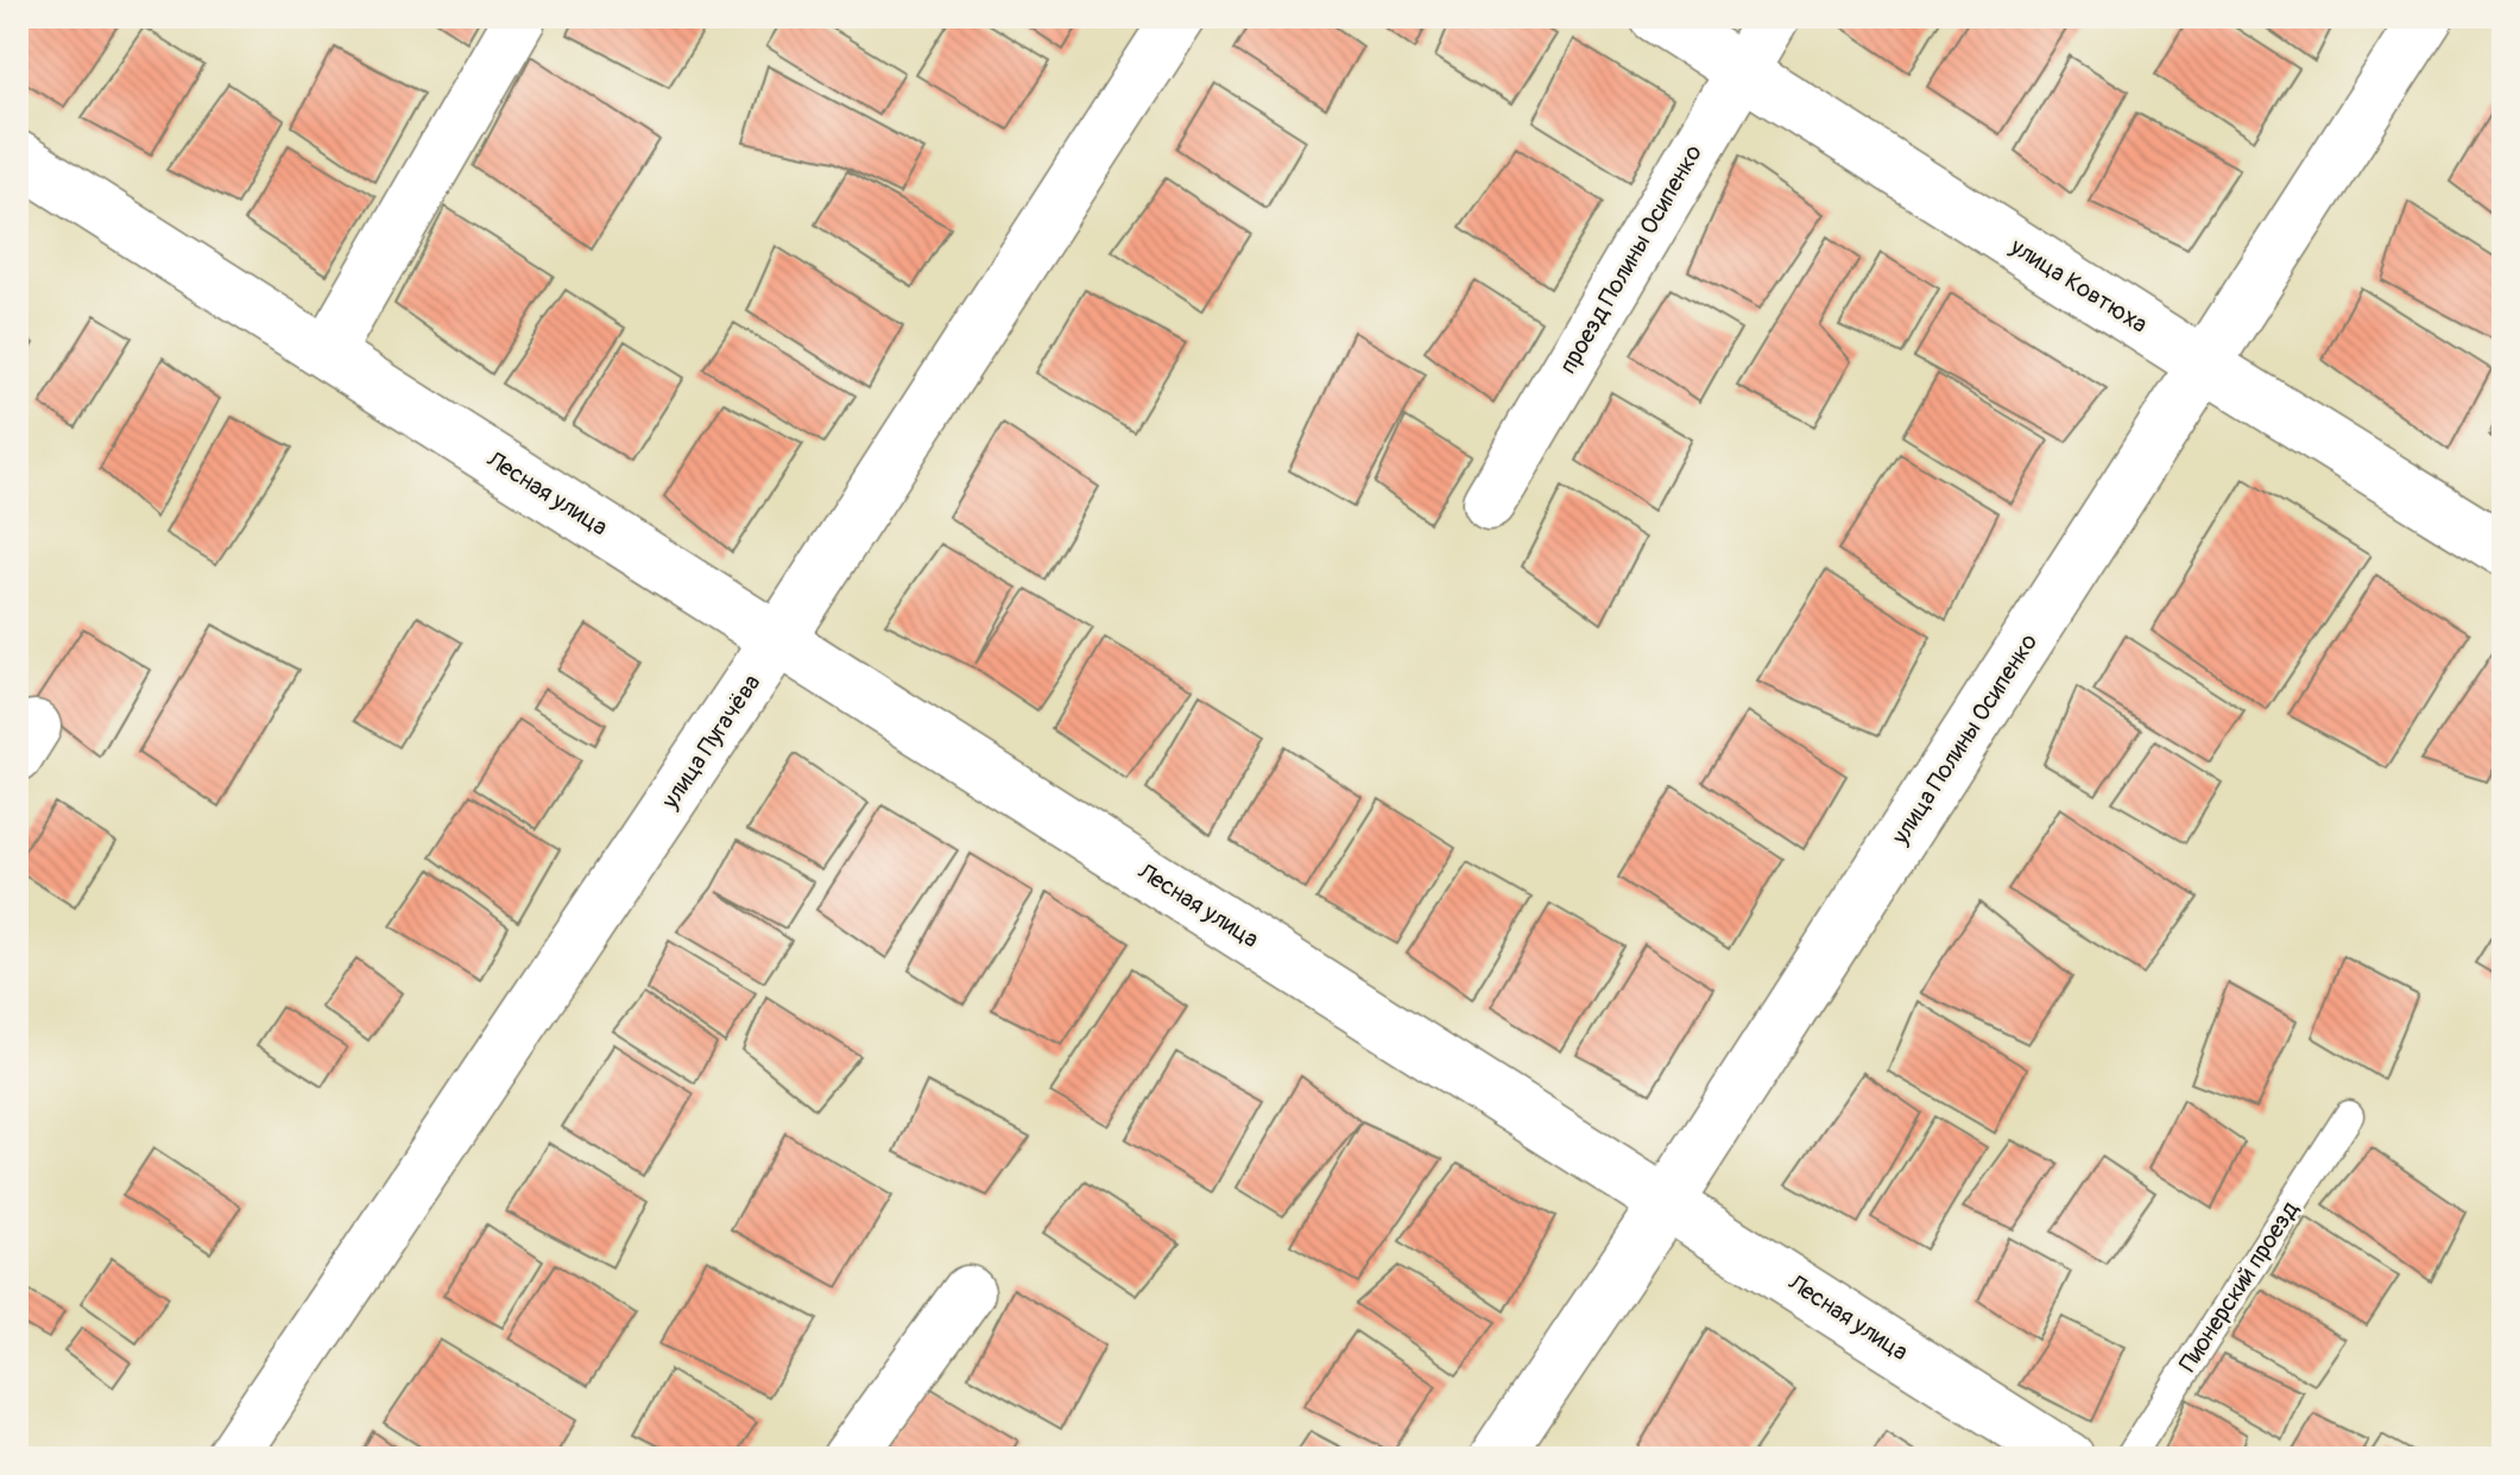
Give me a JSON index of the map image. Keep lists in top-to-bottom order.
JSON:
{
  "streets": {
    "street": [
      "проезд Полины Осипенко",
      "улица Ковтюха",
      "Лесная улица",
      "улица Полины Осипенко",
      "улица Пугачёва"
    ],
    "lane": ["Пионерский проезд"]
  },
  "crossings": [
    ["проезд Полины Осипенко", "улица Ковтюха"],
    ["улица Ковтюха", "улица Полины Осипенко"],
    ["Лесная улица", "улица Полины Осипенко"],
    ["Лесная улица", "улица Пугачёва"]
  ]
}
